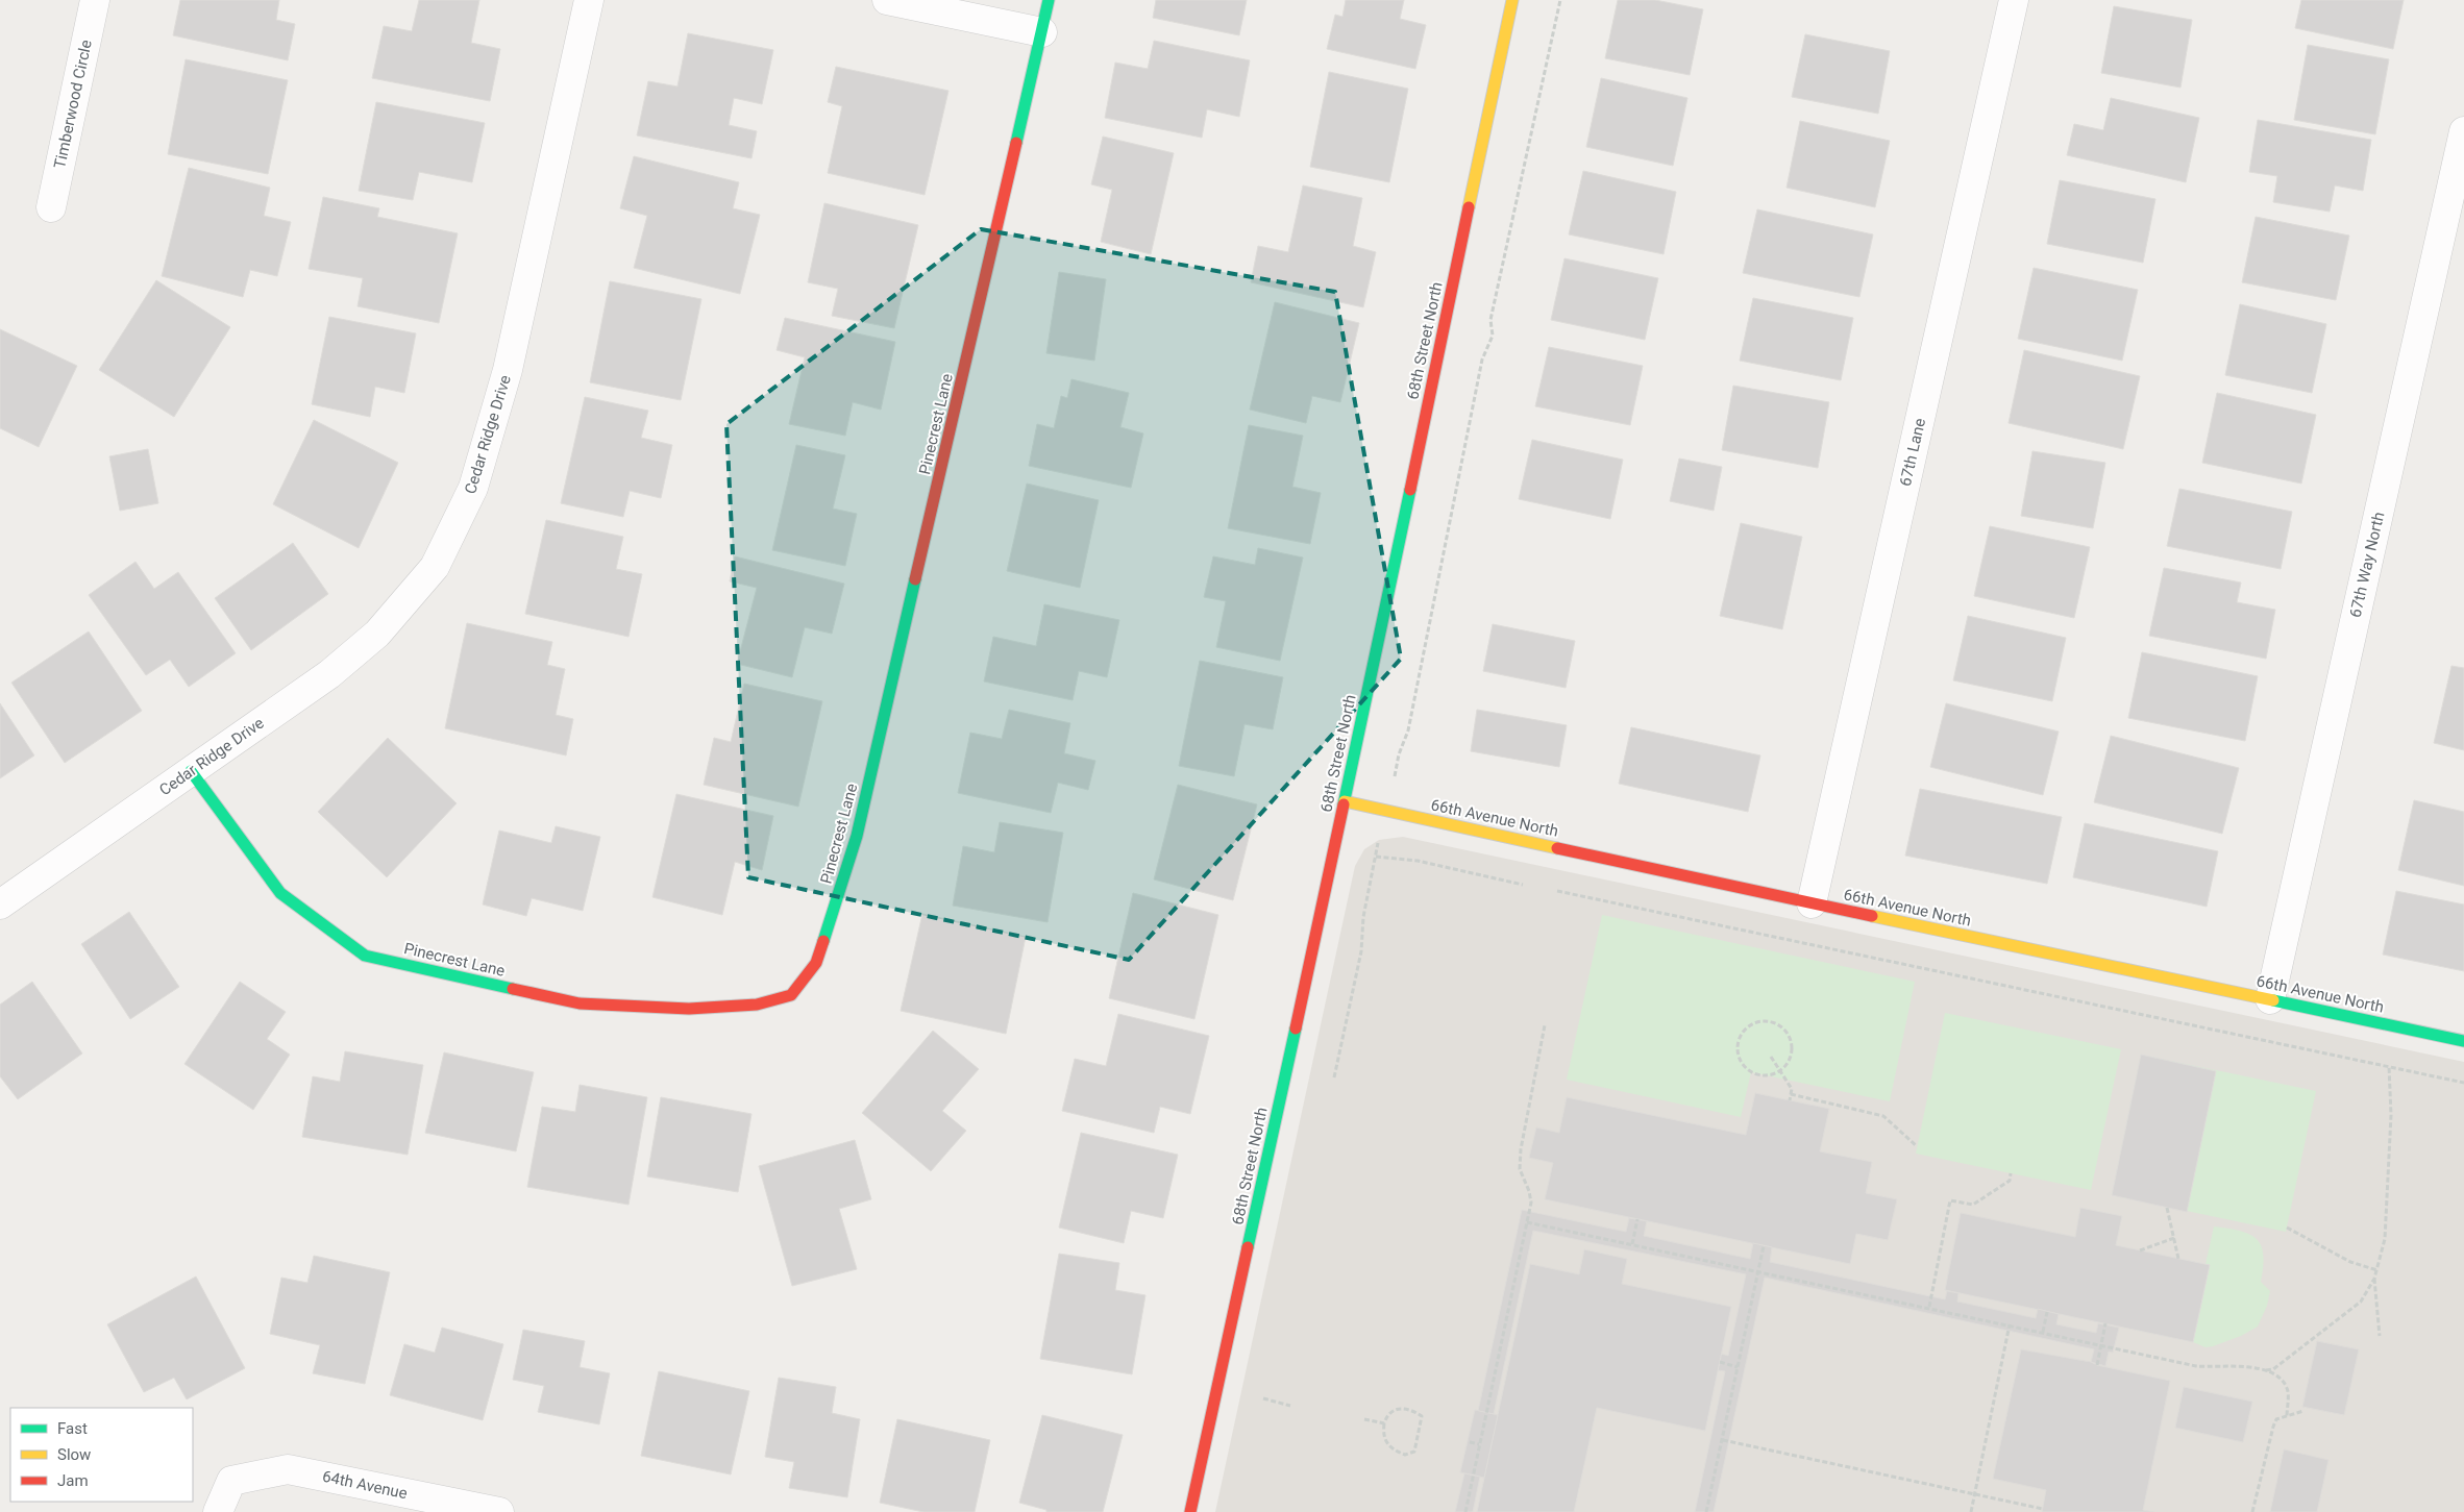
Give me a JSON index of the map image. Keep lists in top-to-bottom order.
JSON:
{
  "streets": {
    "street": [
      "Timberwood Circle",
      "68th Street North",
      "Pinecrest Lane",
      "Cedar Ridge Drive",
      "67th Lane",
      "67th Way North",
      "66th Avenue North",
      "64th Avenue"
    ]
  },
  "crossings": [
    ["68th Street North", "66th Avenue North"],
    ["Pinecrest Lane", "Cedar Ridge Drive"],
    ["67th Lane", "66th Avenue North"],
    ["67th Way North", "66th Avenue North"]
  ],
  "legend": ["Fast", "Slow", "Jam"]
}
